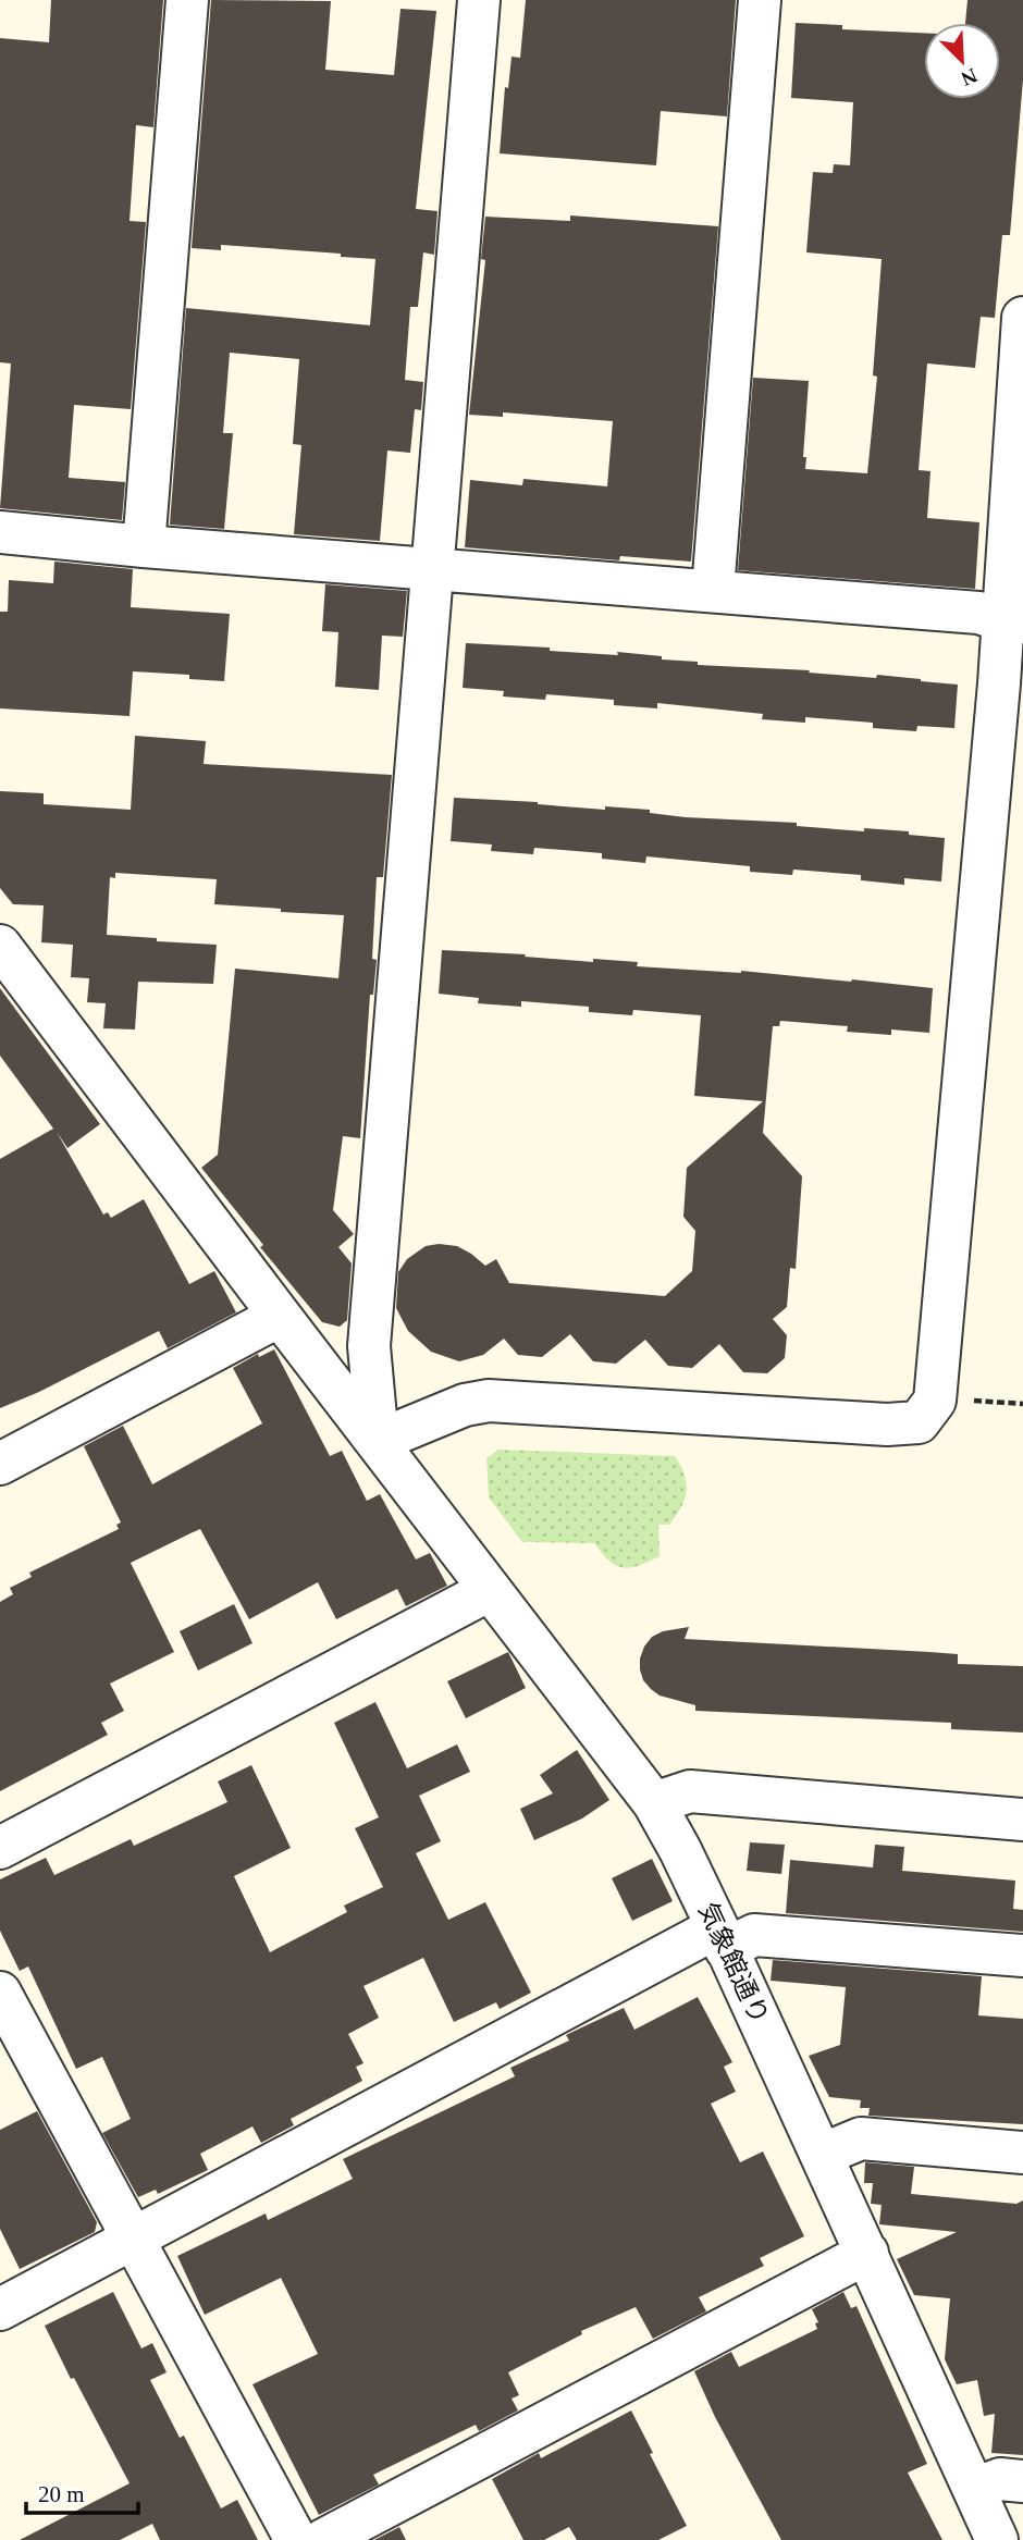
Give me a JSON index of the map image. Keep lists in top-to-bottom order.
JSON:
{
  "streets": {
    "street": ["気象館通り"]
  },
  "scale_bar": "20 m",
  "north": "bottom right"
}
